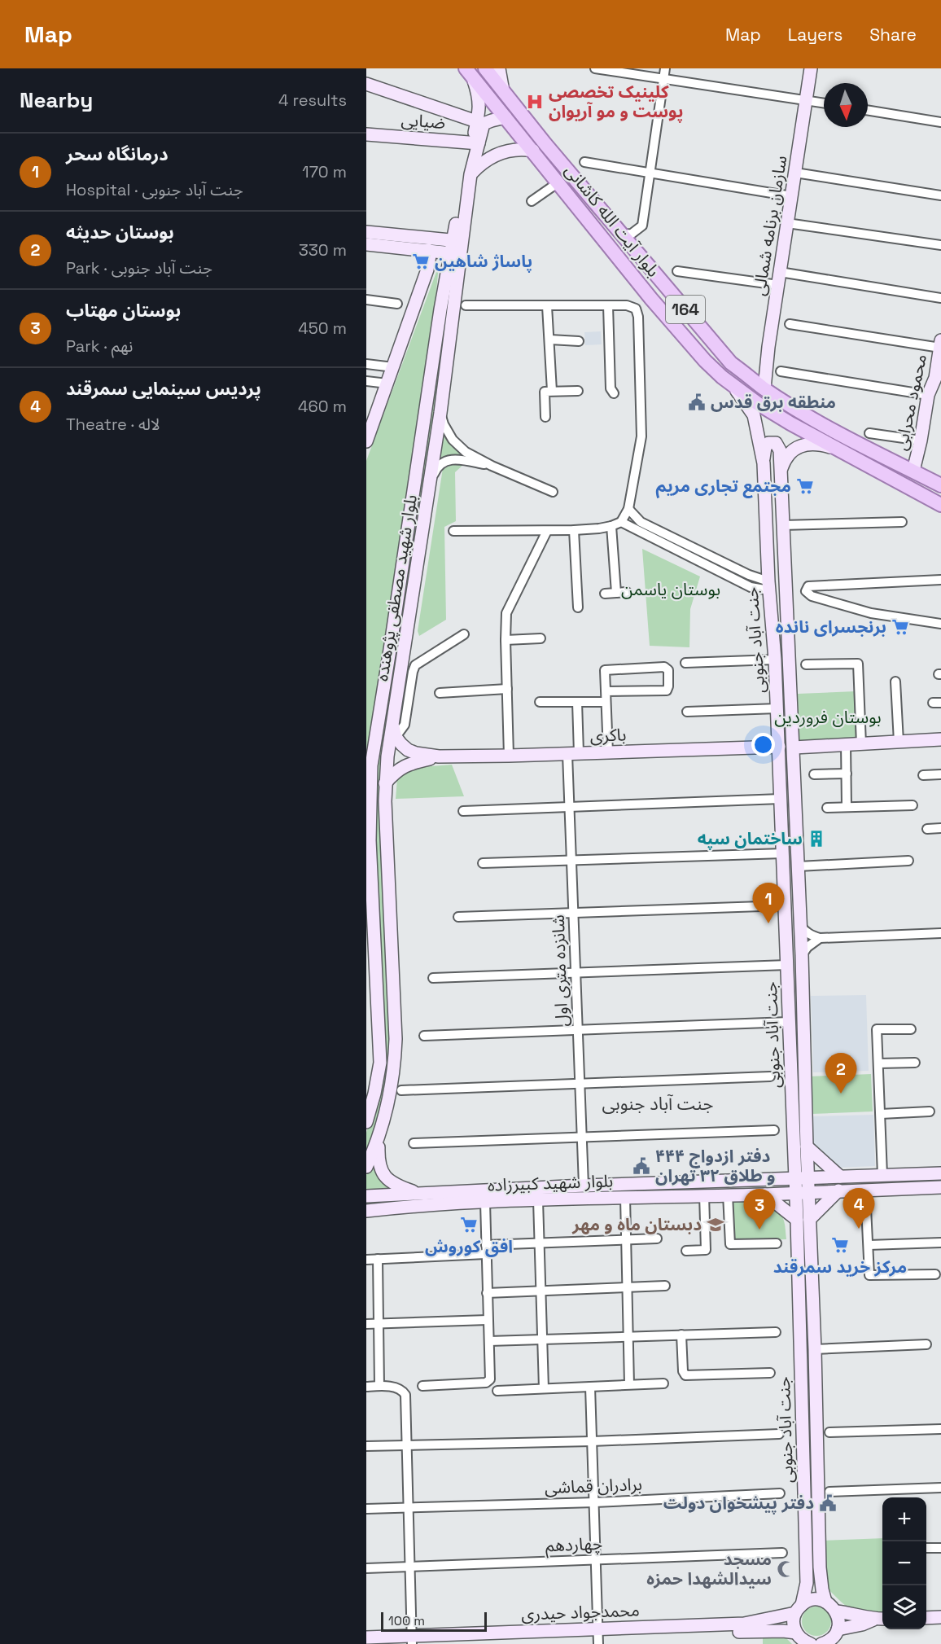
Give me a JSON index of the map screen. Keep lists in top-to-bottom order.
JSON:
{
  "streets": {
    "main road": [
      "ضیایی",
      "بلوار آیت الله کاشانی",
      "سازمان برنامه شمالی",
      "164",
      "محمود محرابی",
      "بلوار شهید مصطفی پژوهنده",
      "جنت آباد جنوبی",
      "باکری",
      "بلوار شهید کبیرزاده",
      "محمدجواد حیدری"
    ],
    "street": ["شانزده متری اول", "برادران قماشی", "چهاردهم"]
  },
  "crossings": [
    ["ضیایی", "بلوار شهید مصطفی پژوهنده"],
    ["بلوار آیت الله کاشانی", "سازمان برنامه شمالی"],
    ["بلوار آیت الله کاشانی", "محمود محرابی"],
    ["بلوار آیت الله کاشانی", "بلوار شهید مصطفی پژوهنده"],
    ["بلوار شهید مصطفی پژوهنده", "باکری"],
    ["جنت آباد جنوبی", "باکری"],
    ["جنت آباد جنوبی", "بلوار شهید کبیرزاده"],
    ["جنت آباد جنوبی", "محمدجواد حیدری"],
    ["باکری", "شانزده متری اول"],
    ["شانزده متری اول", "بلوار شهید کبیرزاده"]
  ],
  "districts": ["جنت‌ آباد جنوبی"],
  "parks": ["بوستان یاسمن", "بوستان فروردین"],
  "places": {
    "hospital": ["کلینیک تخصصی پوست و مو آریوان"],
    "supermarket": [
      "پاساژ شاهین",
      "مجتمع تجاری مریم",
      "برنجسرای نانده",
      "افق کوروش",
      "مرکز خرید سمرقند"
    ],
    "public building": ["منطقه برق قدس", "دفتر ازدواج ۴۴۴ و طلاق ۳۲ تهران", "دفتر پیشخوان دولت"],
    "building": ["ساختمان سپه"],
    "school or university": ["دبستان ماه و مهر"],
    "mosque": ["مسجد سیدالشهدا حمزه"]
  },
  "scale_bar": "100 m",
  "north": "bottom",
  "page": {
    "header": "Map",
    "nav": ["Map", "Layers", "Share"],
    "heading": ["Nearby", "4 results"],
    "list": [
      {
        "mark": "1",
        "name": "درمانگاه سحر",
        "note": "Hospital · جنت آباد جنوبی",
        "value": "170 m"
      },
      {
        "mark": "2",
        "name": "بوستان حدیثه",
        "note": "Park · جنت آباد جنوبی",
        "value": "330 m"
      },
      {
        "mark": "3",
        "name": "بوستان مهتاب",
        "note": "Park · نهم",
        "value": "450 m"
      },
      {
        "mark": "4",
        "name": "پردیس سینمایی سمرقند",
        "note": "Theatre · لاله",
        "value": "460 m"
      }
    ],
    "pins": [
      "1",
      "2",
      "4",
      "3"
    ],
    "map_buttons": ["+", "−"],
    "scale": "100 m"
  }
}
